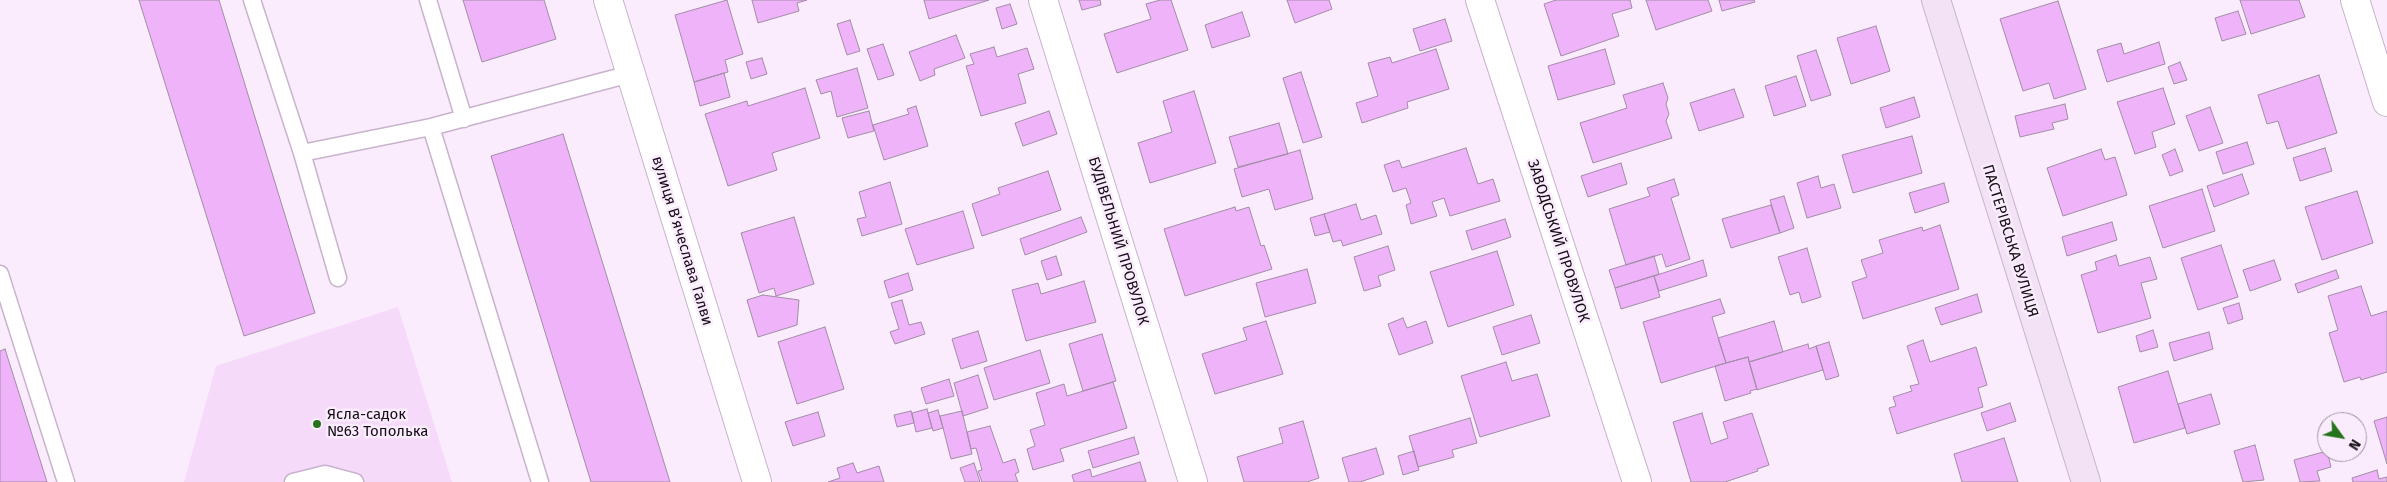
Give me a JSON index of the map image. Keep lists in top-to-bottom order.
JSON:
{
  "streets": {
    "main road": ["ПАСТЕРІВСЬКА ВУЛИЦЯ"],
    "street": ["вулиця Вʼячеслава Галви", "БУДІВЕЛЬНИЙ ПРОВУЛОК", "ЗАВОДСЬКИЙ ПРОВУЛОК"]
  },
  "places": ["Ясла-садок №63 Тополька"],
  "north": "bottom right"
}
